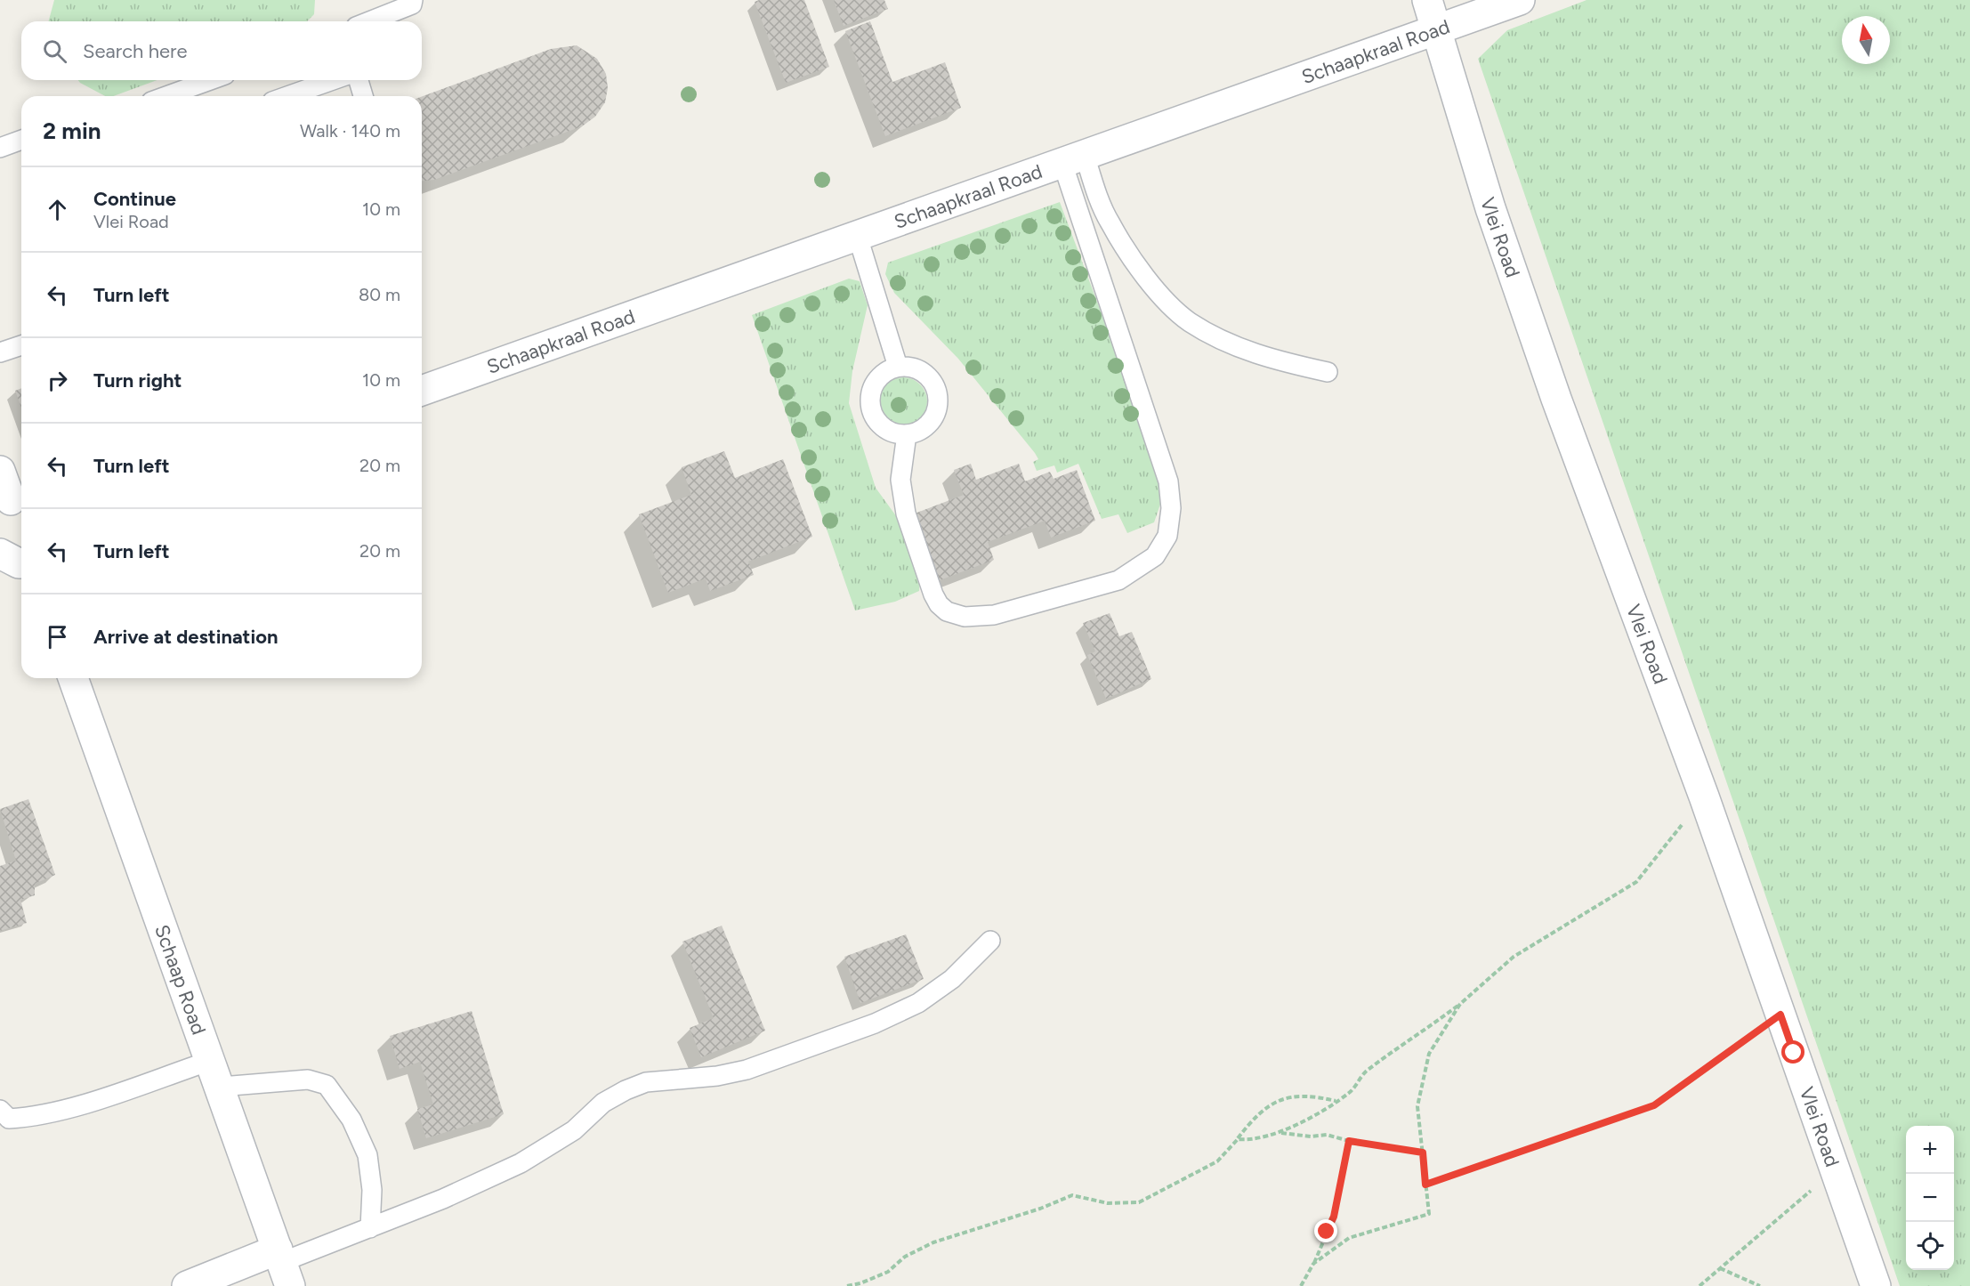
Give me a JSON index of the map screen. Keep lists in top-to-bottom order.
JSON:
{
  "streets": {
    "street": ["Schaapkraal Road", "Vlei Road", "Schaap Road"]
  },
  "crossings": [
    ["Schaapkraal Road", "Vlei Road"]
  ],
  "north": "top",
  "page": {
    "search": "Search here",
    "heading": ["2 min", "Walk · 140 m"],
    "list": [
      ["Continue", "Vlei Road", "10 m"],
      ["Turn left", "80 m"],
      ["Turn right", "10 m"],
      ["Turn left", "20 m"],
      ["Turn left", "20 m"],
      "Arrive at destination"
    ],
    "map_buttons": ["+", "−"]
  }
}
